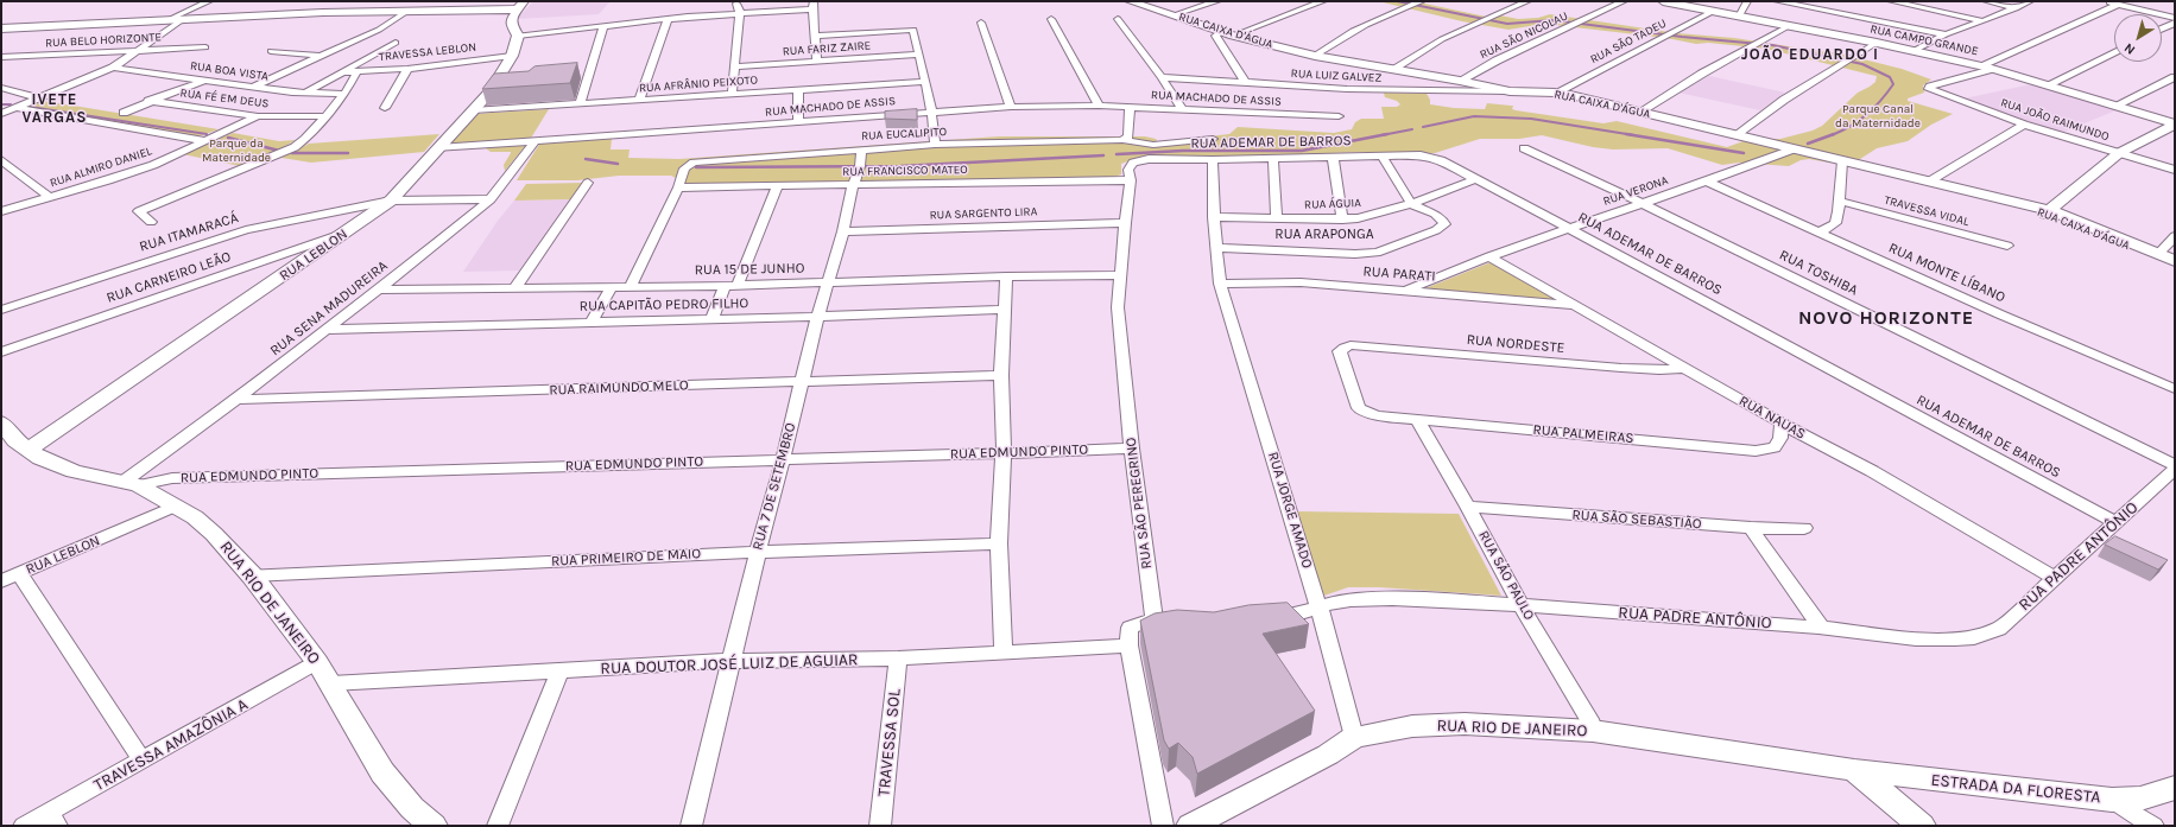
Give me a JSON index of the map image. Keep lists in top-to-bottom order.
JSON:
{
  "streets": {
    "street": [
      "RUA CAIXA D'ÁGUA",
      "RUA SÃO NICOLAU",
      "RUA BELO HORIZONTE",
      "RUA CAMPO GRANDE",
      "RUA SÃO TADEU",
      "RUA FARIZ ZAIRE",
      "TRAVESSA LEBLON",
      "RUA BOA VISTA",
      "RUA LUIZ GALVEZ",
      "RUA AFRÂNIO PEIXOTO",
      "RUA FÉ EM DEUS",
      "RUA MACHADO DE ASSIS",
      "RUA JOÃO RAIMUNDO",
      "RUA EUCALIPITO",
      "RUA ADEMAR DE BARROS",
      "RUA ALMIRO DANIEL",
      "RUA FRANCISCO MATEO",
      "RUA VERONA",
      "RUA ÁGUIA",
      "TRAVESSA VIDAL",
      "RUA SARGENTO LIRA",
      "RUA ITAMARACÁ",
      "RUA ARAPONGA",
      "RUA LEBLON",
      "RUA 15 DE JUNHO",
      "RUA TOSHIBA",
      "RUA MONTE LÍBANO",
      "RUA PARATI",
      "RUA CARNEIRO LEÃO",
      "RUA CAPITÃO PEDRO FILHO",
      "RUA SENA MADUREIRA",
      "RUA NORDESTE",
      "RUA RAIMUNDO MELO",
      "RUA NAUAS",
      "RUA PALMEIRAS",
      "RUA EDMUNDO PINTO",
      "RUA 7 DE SETEMBRO",
      "RUA SÃO PEREGRINO",
      "RUA JORGE AMADO",
      "RUA SÃO SEBASTIÃO",
      "RUA PADRE ANTÔNIO",
      "RUA PRIMEIRO DE MAIO",
      "RUA SÃO PAULO",
      "RUA RIO DE JANEIRO",
      "RUA DOUTOR JOSÉ LUIZ DE AGUIAR",
      "TRAVESSA SOL",
      "TRAVESSA AMAZÔNIA A",
      "ESTRADA DA FLORESTA"
    ]
  },
  "crossings": [
    ["RUA CAIXA D'ÁGUA", "RUA SÃO NICOLAU"],
    ["RUA CAIXA D'ÁGUA", "RUA SÃO TADEU"],
    ["RUA CAIXA D'ÁGUA", "RUA LUIZ GALVEZ"],
    ["RUA CAIXA D'ÁGUA", "RUA VERONA"],
    ["RUA CAMPO GRANDE", "RUA SÃO TADEU"],
    ["RUA CAMPO GRANDE", "RUA JOÃO RAIMUNDO"],
    ["TRAVESSA LEBLON", "RUA LEBLON"],
    ["RUA AFRÂNIO PEIXOTO", "RUA LEBLON"],
    ["RUA FÉ EM DEUS", "RUA ALMIRO DANIEL"],
    ["RUA MACHADO DE ASSIS", "RUA LEBLON"],
    ["RUA MACHADO DE ASSIS", "RUA SENA MADUREIRA"],
    ["RUA EUCALIPITO", "RUA FRANCISCO MATEO"],
    ["RUA EUCALIPITO", "RUA 7 DE SETEMBRO"],
    ["RUA ADEMAR DE BARROS", "RUA VERONA"],
    ["RUA ADEMAR DE BARROS", "RUA ÁGUIA"],
    ["RUA ADEMAR DE BARROS", "RUA SÃO PEREGRINO"],
    ["RUA ADEMAR DE BARROS", "RUA JORGE AMADO"],
    ["RUA ADEMAR DE BARROS", "RUA PADRE ANTÔNIO"],
    ["RUA FRANCISCO MATEO", "RUA 7 DE SETEMBRO"],
    ["RUA FRANCISCO MATEO", "RUA SÃO PEREGRINO"],
    ["RUA VERONA", "RUA TOSHIBA"],
    ["RUA VERONA", "RUA MONTE LÍBANO"],
    ["RUA VERONA", "RUA PARATI"],
    ["RUA VERONA", "RUA NAUAS"],
    ["RUA ÁGUIA", "RUA ARAPONGA"],
    ["RUA ÁGUIA", "RUA JORGE AMADO"],
    ["RUA SARGENTO LIRA", "RUA 7 DE SETEMBRO"],
    ["RUA SARGENTO LIRA", "RUA SÃO PEREGRINO"],
    ["RUA ITAMARACÁ", "RUA LEBLON"],
    ["RUA ITAMARACÁ", "RUA SENA MADUREIRA"],
    ["RUA ARAPONGA", "RUA JORGE AMADO"],
    ["RUA LEBLON", "RUA CARNEIRO LEÃO"],
    ["RUA LEBLON", "RUA RIO DE JANEIRO"],
    ["RUA 15 DE JUNHO", "RUA SENA MADUREIRA"],
    ["RUA 15 DE JUNHO", "RUA 7 DE SETEMBRO"],
    ["RUA 15 DE JUNHO", "RUA SÃO PEREGRINO"],
    ["RUA TOSHIBA", "RUA PADRE ANTÔNIO"],
    ["RUA PARATI", "RUA NAUAS"],
    ["RUA PARATI", "RUA JORGE AMADO"],
    ["RUA CAPITÃO PEDRO FILHO", "RUA SENA MADUREIRA"],
    ["RUA CAPITÃO PEDRO FILHO", "RUA 7 DE SETEMBRO"],
    ["RUA SENA MADUREIRA", "RUA RAIMUNDO MELO"],
    ["RUA SENA MADUREIRA", "RUA EDMUNDO PINTO"],
    ["RUA SENA MADUREIRA", "RUA RIO DE JANEIRO"],
    ["RUA NORDESTE", "RUA NAUAS"],
    ["RUA NORDESTE", "RUA PALMEIRAS"],
    ["RUA RAIMUNDO MELO", "RUA 7 DE SETEMBRO"],
    ["RUA NAUAS", "RUA PALMEIRAS"],
    ["RUA NAUAS", "RUA PADRE ANTÔNIO"],
    ["RUA PALMEIRAS", "RUA SÃO PAULO"],
    ["RUA EDMUNDO PINTO", "RUA 7 DE SETEMBRO"],
    ["RUA EDMUNDO PINTO", "RUA SÃO PEREGRINO"],
    ["RUA EDMUNDO PINTO", "RUA RIO DE JANEIRO"],
    ["RUA 7 DE SETEMBRO", "RUA PRIMEIRO DE MAIO"],
    ["RUA 7 DE SETEMBRO", "RUA DOUTOR JOSÉ LUIZ DE AGUIAR"],
    ["RUA SÃO PEREGRINO", "RUA DOUTOR JOSÉ LUIZ DE AGUIAR"],
    ["RUA JORGE AMADO", "RUA PADRE ANTÔNIO"],
    ["RUA JORGE AMADO", "RUA RIO DE JANEIRO"],
    ["RUA SÃO SEBASTIÃO", "RUA SÃO PAULO"],
    ["RUA PADRE ANTÔNIO", "RUA SÃO PAULO"],
    ["RUA PRIMEIRO DE MAIO", "RUA RIO DE JANEIRO"],
    ["RUA SÃO PAULO", "RUA RIO DE JANEIRO"],
    ["RUA RIO DE JANEIRO", "RUA DOUTOR JOSÉ LUIZ DE AGUIAR"],
    ["RUA RIO DE JANEIRO", "TRAVESSA AMAZÔNIA A"],
    ["RUA RIO DE JANEIRO", "ESTRADA DA FLORESTA"],
    ["RUA DOUTOR JOSÉ LUIZ DE AGUIAR", "TRAVESSA SOL"]
  ],
  "districts": ["JOÃO EDUARDO I", "IVETE VARGAS", "NOVO HORIZONTE"],
  "parks": ["Parque Canal da Maternidade", "Parque da Maternidade"],
  "north": "bottom left"
}
